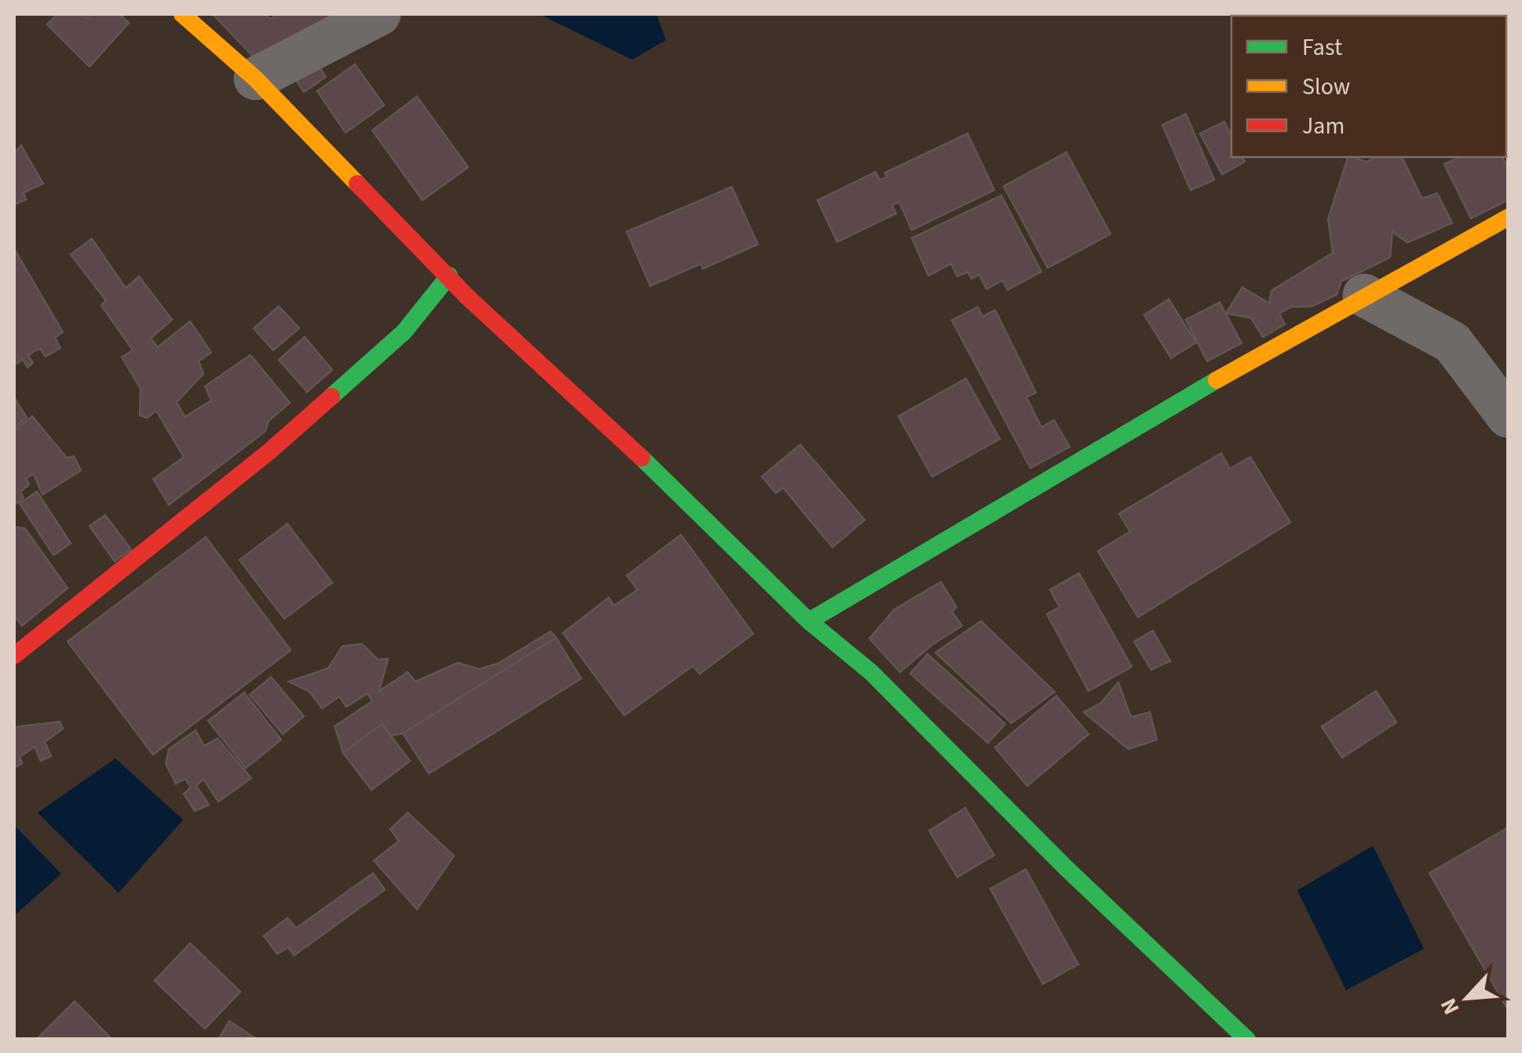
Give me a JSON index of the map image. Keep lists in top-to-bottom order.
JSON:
{
  "legend": ["Fast", "Slow", "Jam"],
  "north": "bottom left"
}
